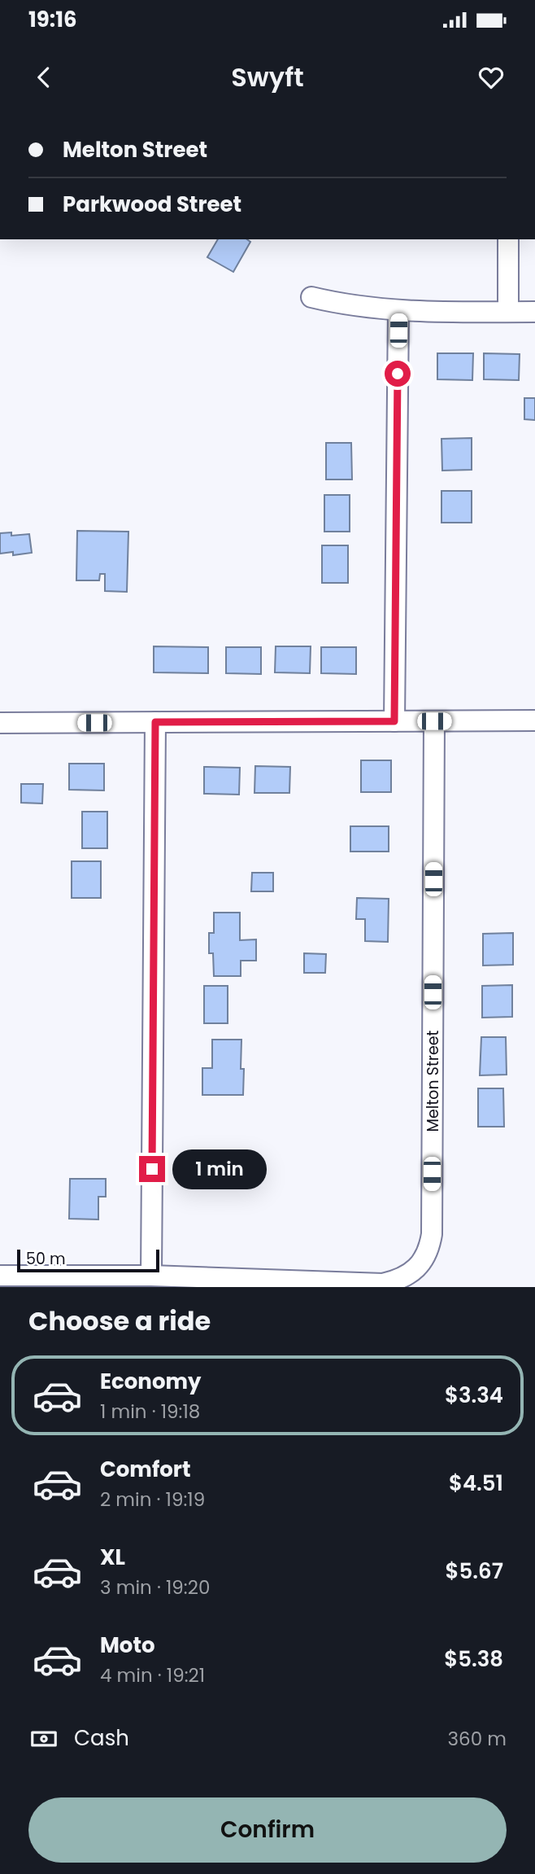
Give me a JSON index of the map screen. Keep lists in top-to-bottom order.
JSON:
{
  "streets": {
    "street": ["Melton Street"]
  },
  "scale_bar": "50 m",
  "page": {
    "status": "19:16",
    "header": "Swyft",
    "banner": ["Melton Street", "Parkwood Street"],
    "bubble": "1 min",
    "scale": "50 m",
    "heading": "Choose a ride",
    "list": [
      {
        "name": "Economy",
        "note": "1 min · 19:18",
        "value": "$3.34"
      },
      {
        "name": "Comfort",
        "note": "2 min · 19:19",
        "value": "$4.51"
      },
      {
        "name": "XL",
        "note": "3 min · 19:20",
        "value": "$5.67"
      },
      {
        "name": "Moto",
        "note": "4 min · 19:21",
        "value": "$5.38"
      }
    ],
    "pay": ["Cash", "360 m"],
    "buttons": "Confirm"
  }
}
